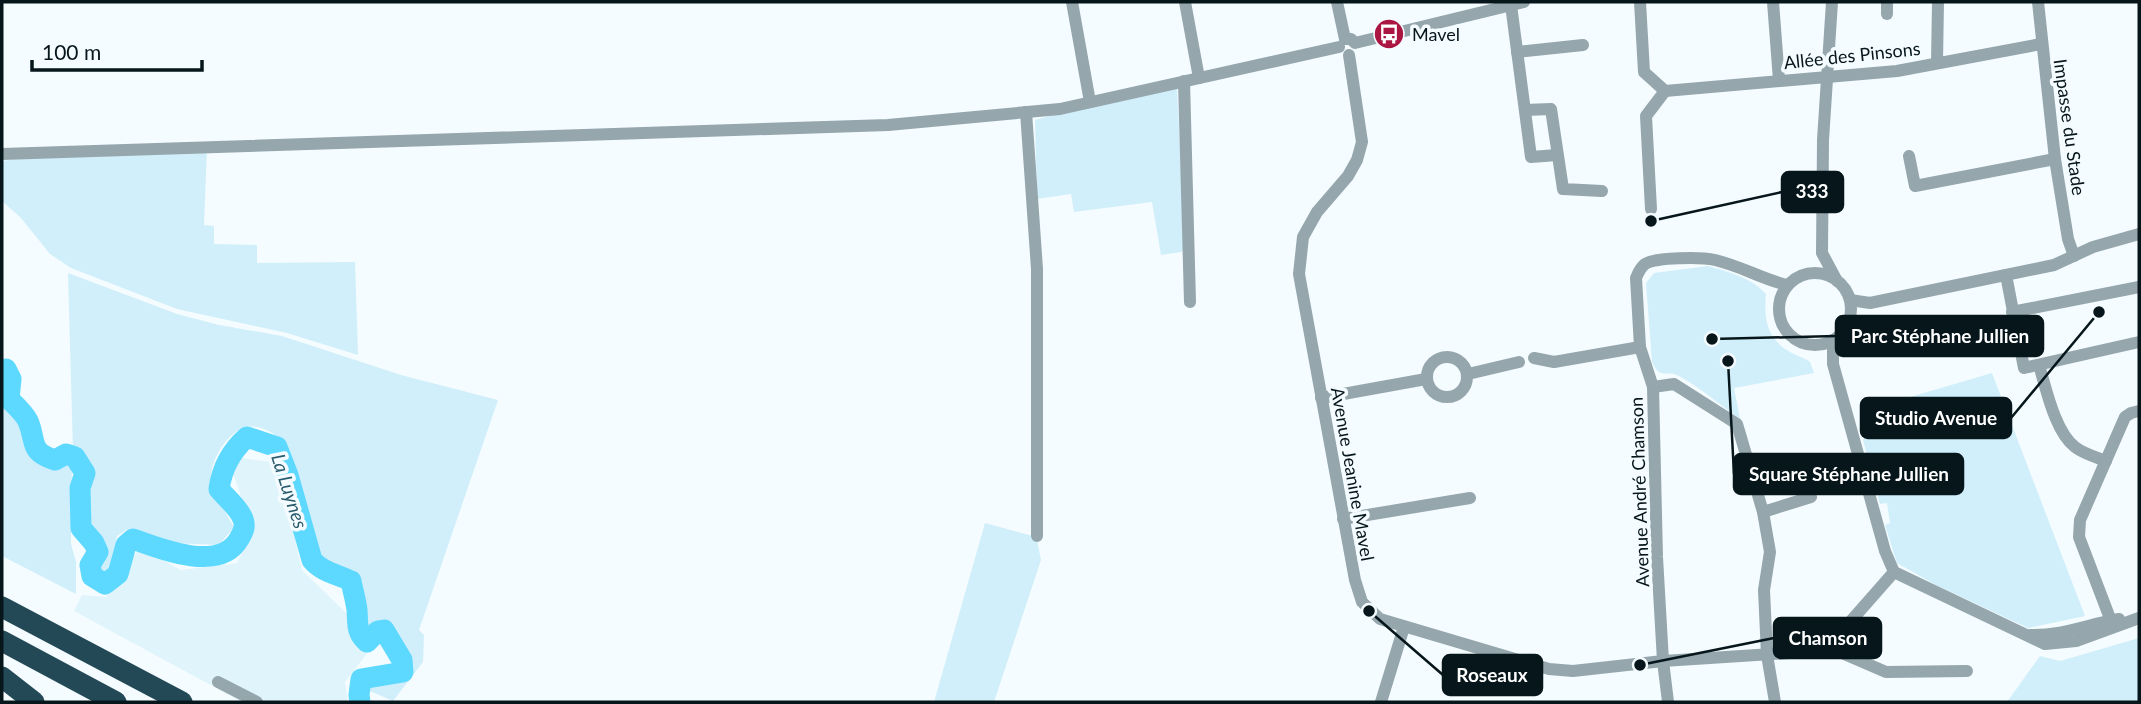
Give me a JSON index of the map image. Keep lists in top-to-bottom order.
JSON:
{
  "streets": {
    "street": [
      "Allée des Pinsons",
      "Impasse du Stade",
      "Avenue Jeanine Mavel",
      "Avenue André Chamson"
    ]
  },
  "crossings": [
    ["Allée des Pinsons", "Impasse du Stade"],
    ["Avenue Jeanine Mavel", "Avenue André Chamson"]
  ],
  "water": ["La Luynes"],
  "places": {
    "bus stop": ["Mavel"],
    "other": [
      "333",
      "Studio Avenue",
      "Parc Stéphane Jullien",
      "Square Stéphane Jullien",
      "Roseaux",
      "Chamson"
    ]
  },
  "scale_bar": "100 m"
}
